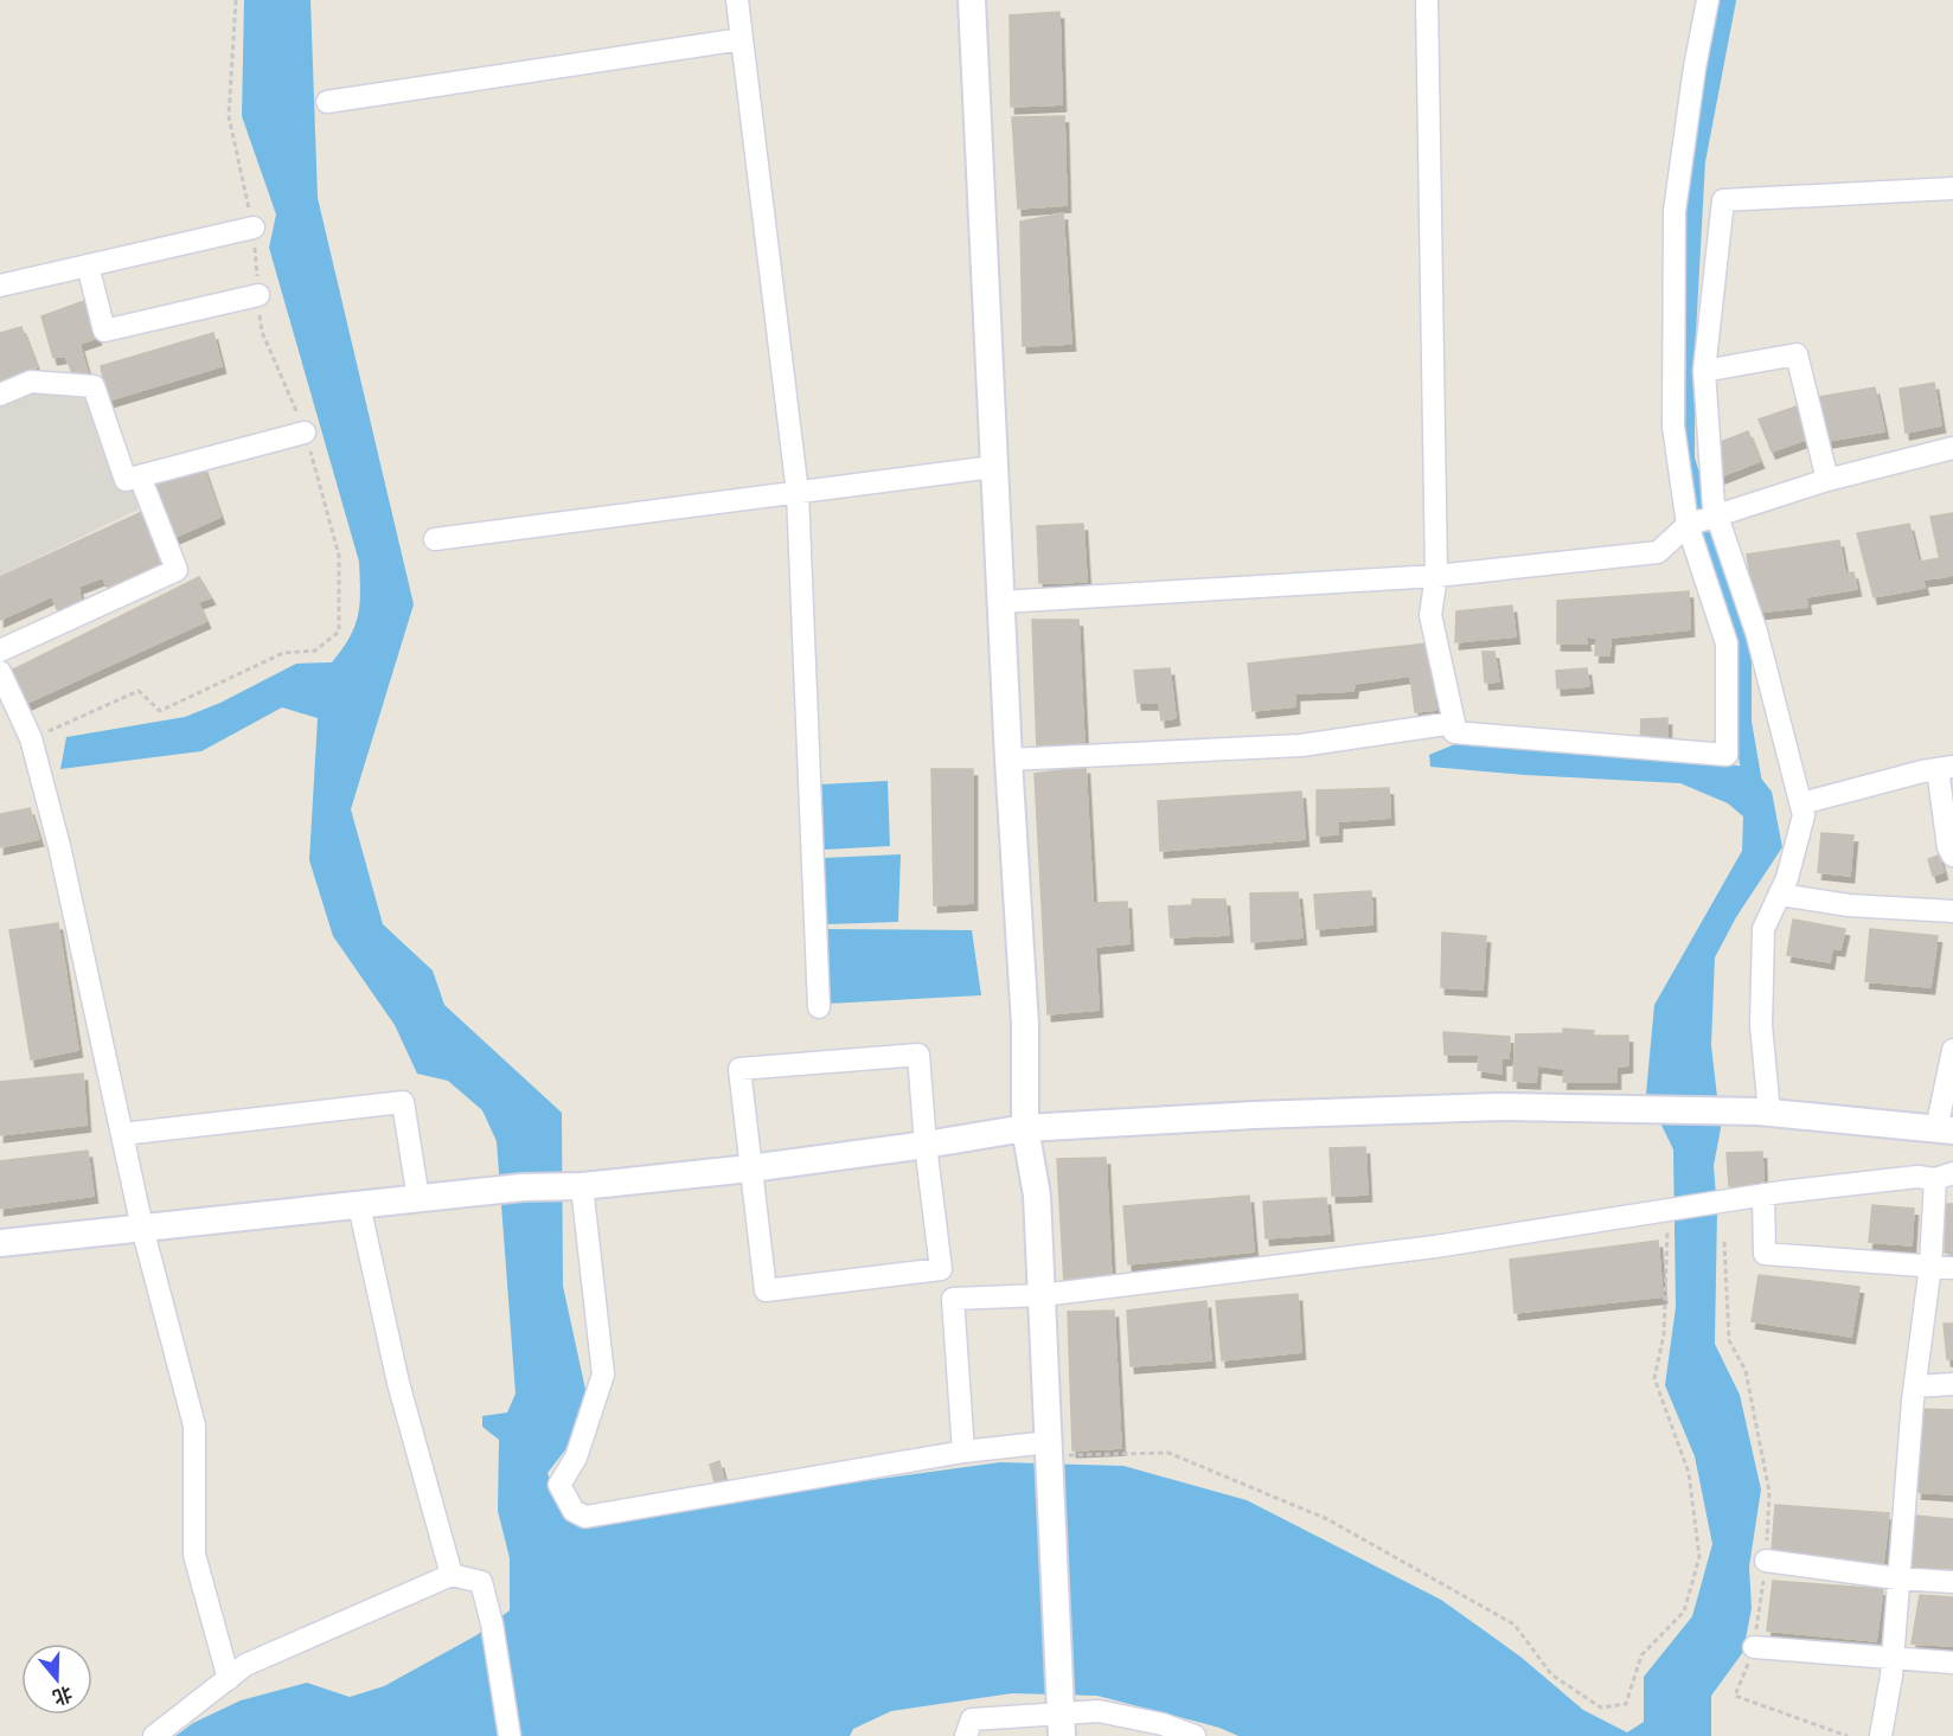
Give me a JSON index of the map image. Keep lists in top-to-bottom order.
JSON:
{
  "north": "bottom"
}
